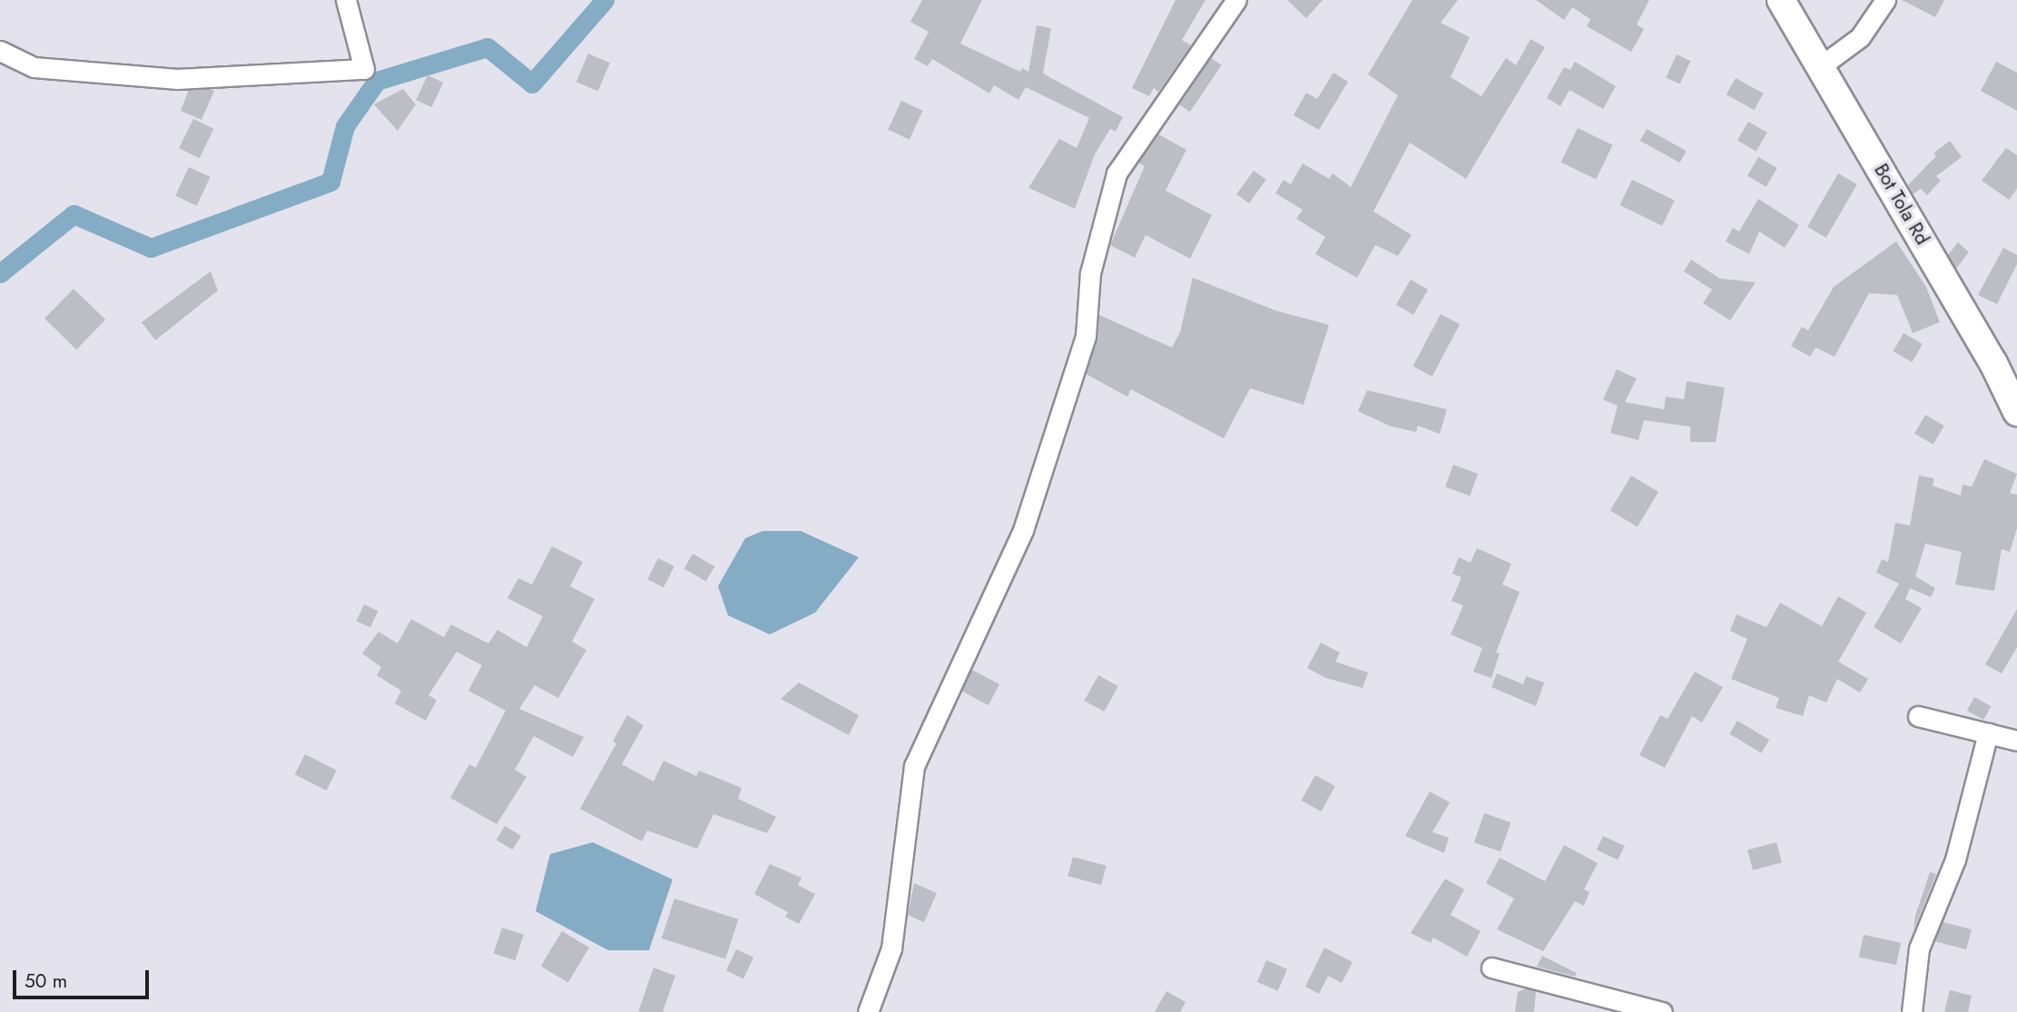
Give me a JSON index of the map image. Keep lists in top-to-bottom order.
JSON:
{
  "streets": {
    "main road": ["Bot Tola Rd"]
  },
  "scale_bar": "50 m"
}
